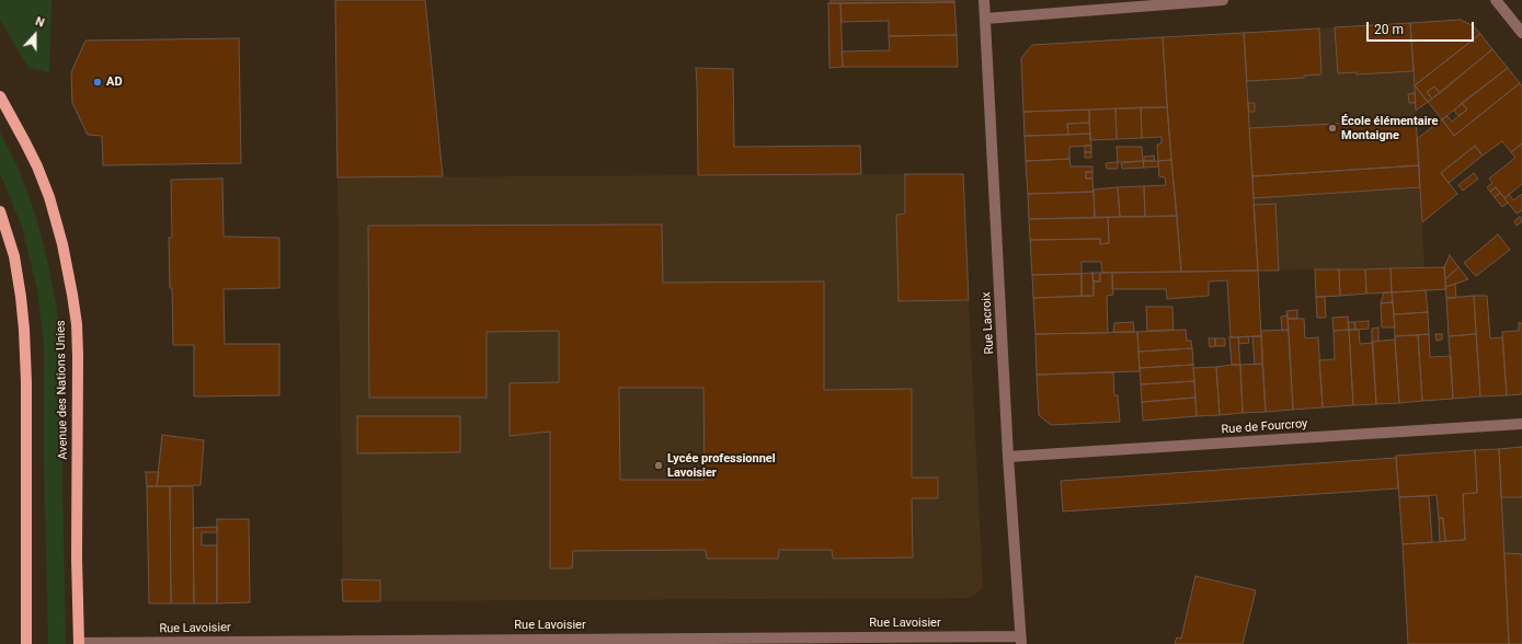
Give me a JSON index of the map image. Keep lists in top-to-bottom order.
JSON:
{
  "streets": {
    "main road": ["Avenue des Nations Unies"],
    "street": ["Rue Lacroix", "Rue de Fourcroy", "Rue Lavoisier"]
  },
  "crossings": [
    ["Rue Lacroix", "Rue de Fourcroy"],
    ["Rue Lacroix", "Rue Lavoisier"],
    ["Avenue des Nations Unies", "Rue Lavoisier"]
  ],
  "places": ["AD", "École élémentaire Montaigne", "Lycée professionnel Lavoisier"],
  "scale_bar": "20 m",
  "north": "top"
}
